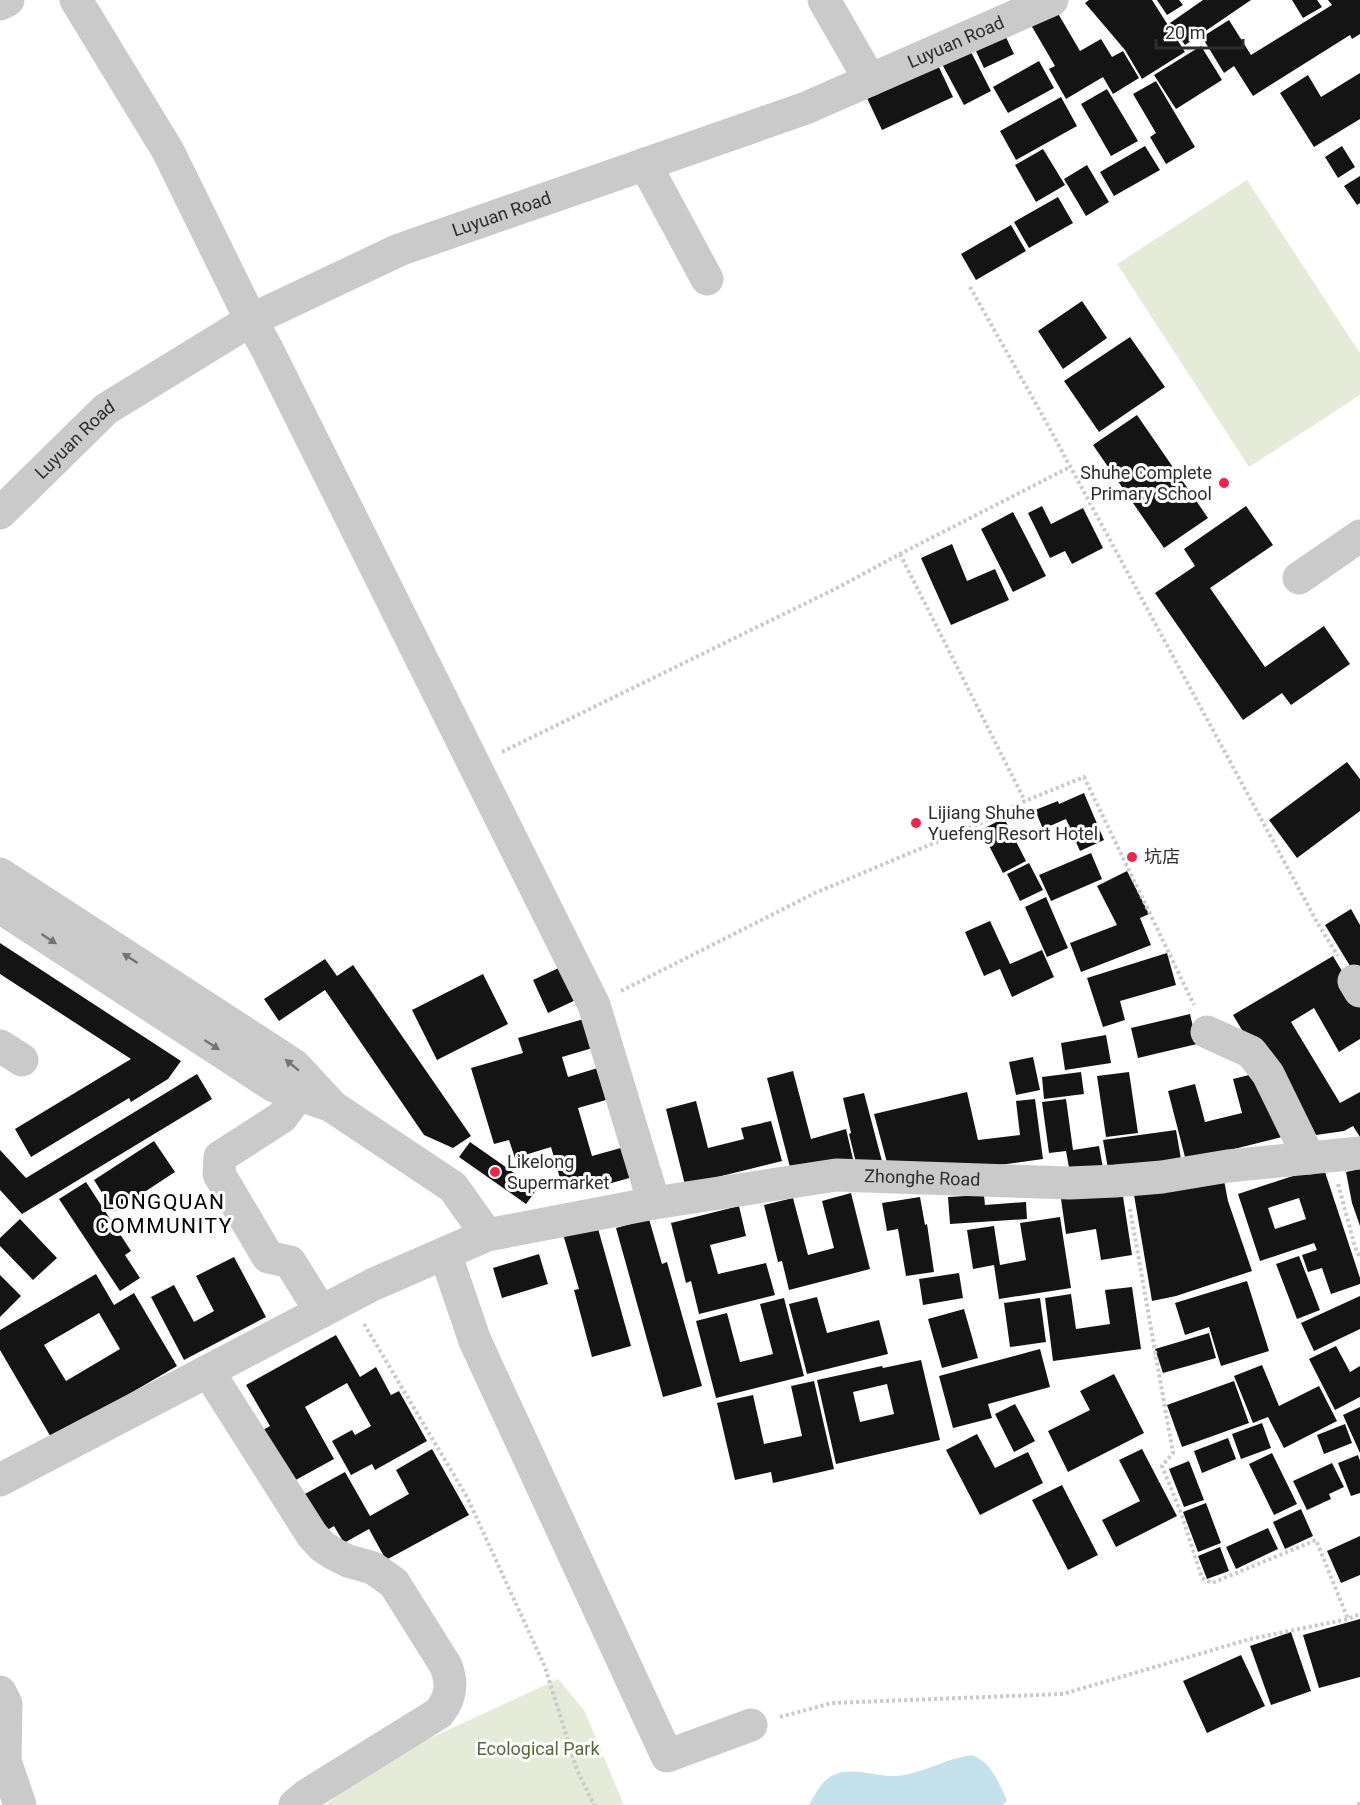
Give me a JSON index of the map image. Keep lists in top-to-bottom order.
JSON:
{
  "streets": {
    "street": ["Luyuan Road", "Zhonghe Road"]
  },
  "districts": ["LONGQUAN COMMUNITY"],
  "parks": ["Ecological Park"],
  "places": [
    "Shuhe Complete Primary School",
    "Lijiang Shuhe Yuefeng Resort Hotel",
    "坑店",
    "Likelong Supermarket"
  ],
  "scale_bar": "20 m"
}
